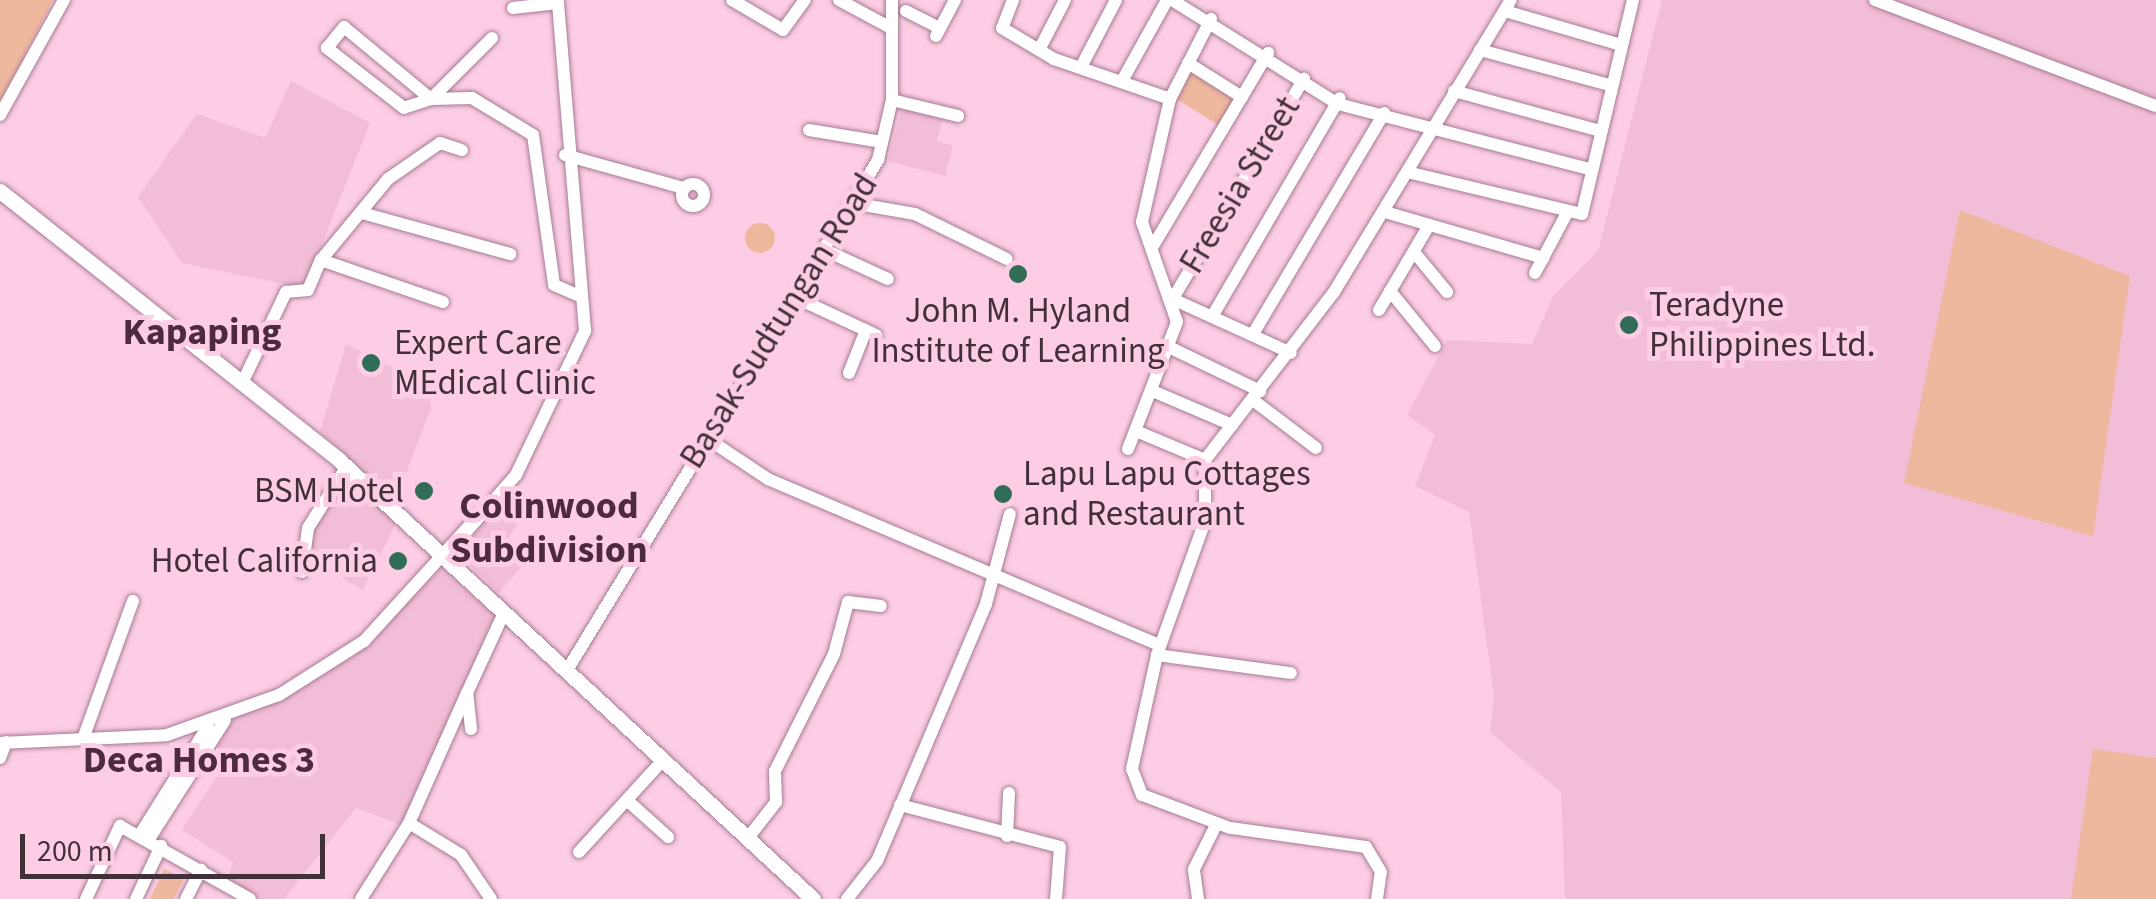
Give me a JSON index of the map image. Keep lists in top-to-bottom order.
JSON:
{
  "streets": {
    "street": ["Freesia Street", "Basak-Sudtungan Road"]
  },
  "districts": ["Kapaping", "Colinwood Subdivision", "Deca Homes 3"],
  "places": [
    "John M. Hyland Institute of Learning",
    "Teradyne Philippines Ltd.",
    "Expert Care MEdical Clinic",
    "BSM Hotel",
    "Lapu Lapu Cottages and Restaurant",
    "Hotel California"
  ],
  "scale_bar": "200 m"
}
